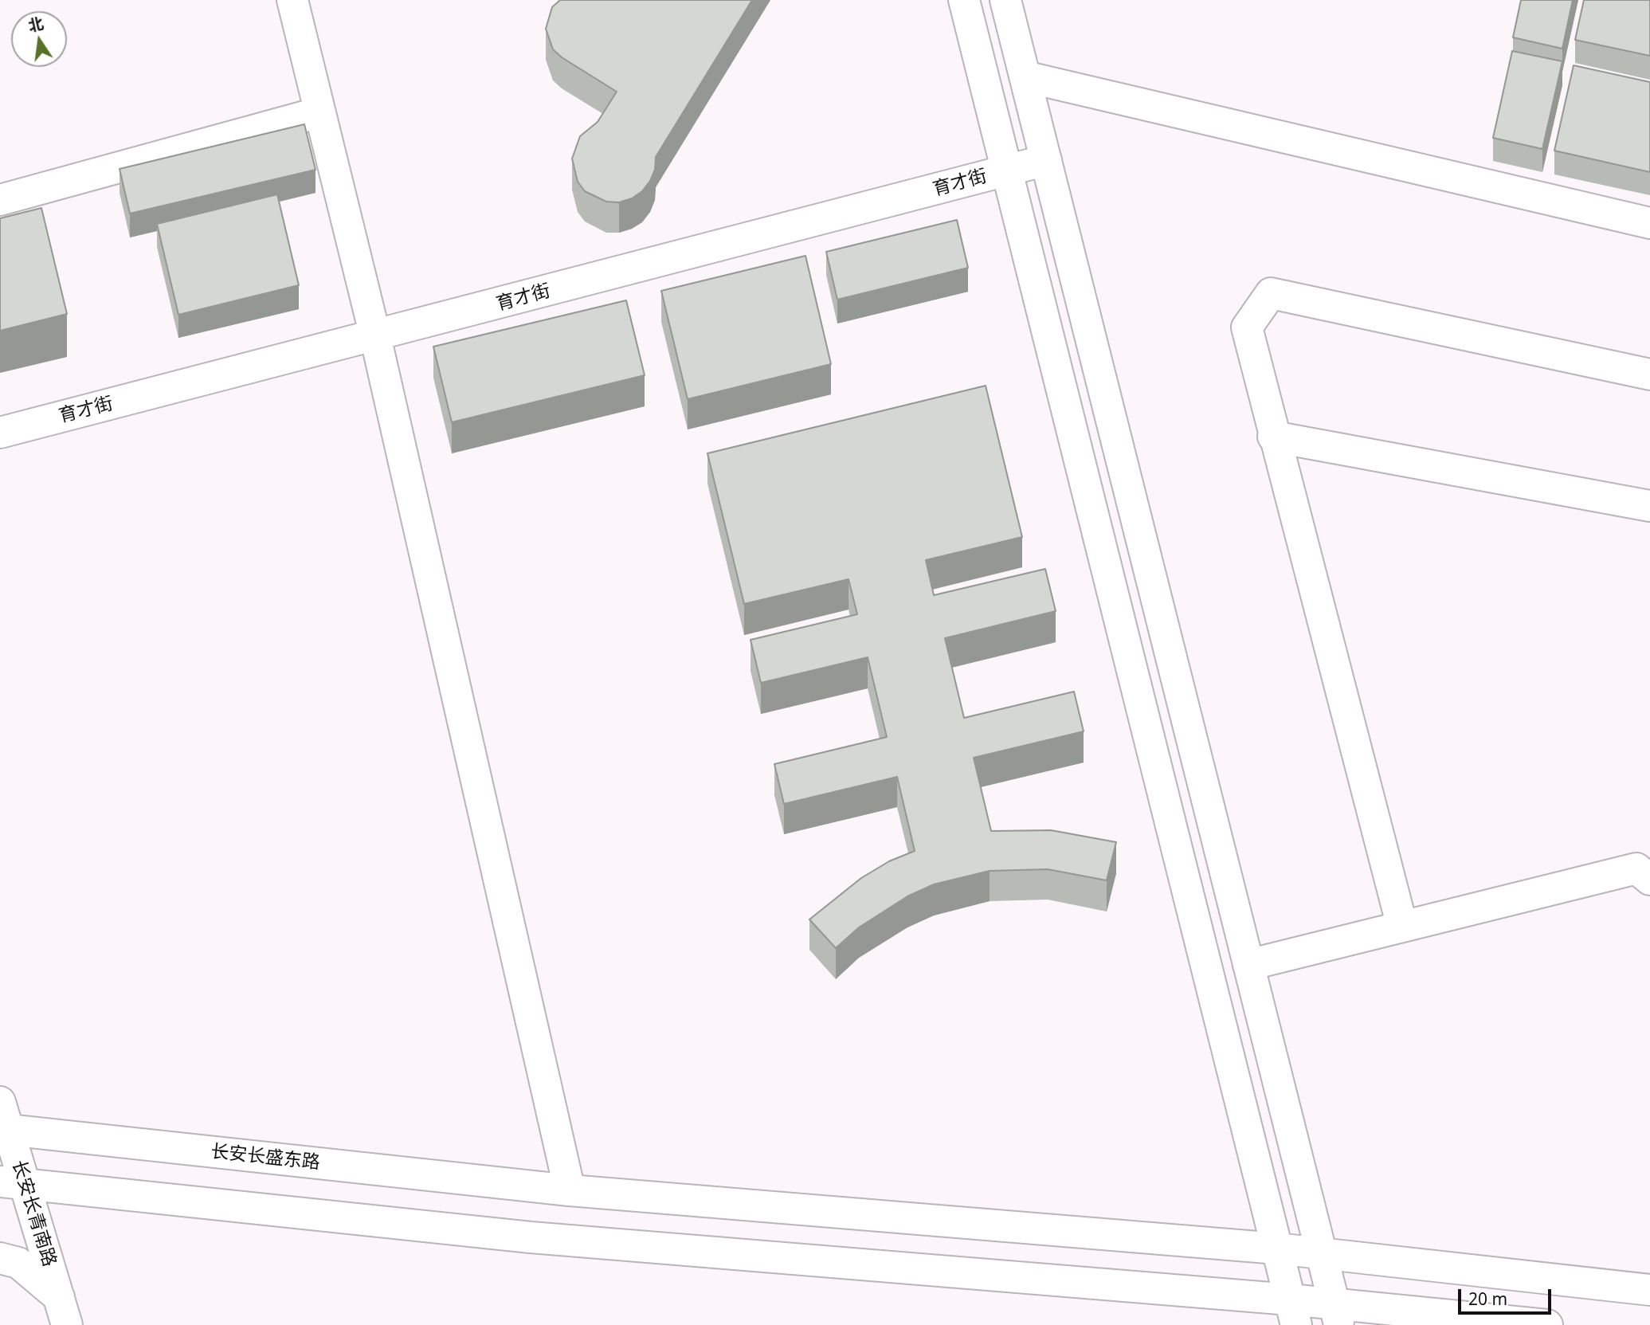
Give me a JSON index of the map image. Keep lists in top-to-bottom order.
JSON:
{
  "streets": {
    "street": ["育才街", "长安长盛东路", "长安长青南路"]
  },
  "crossings": [
    ["长安长盛东路", "长安长青南路"]
  ],
  "scale_bar": "20 m",
  "north": "top"
}
